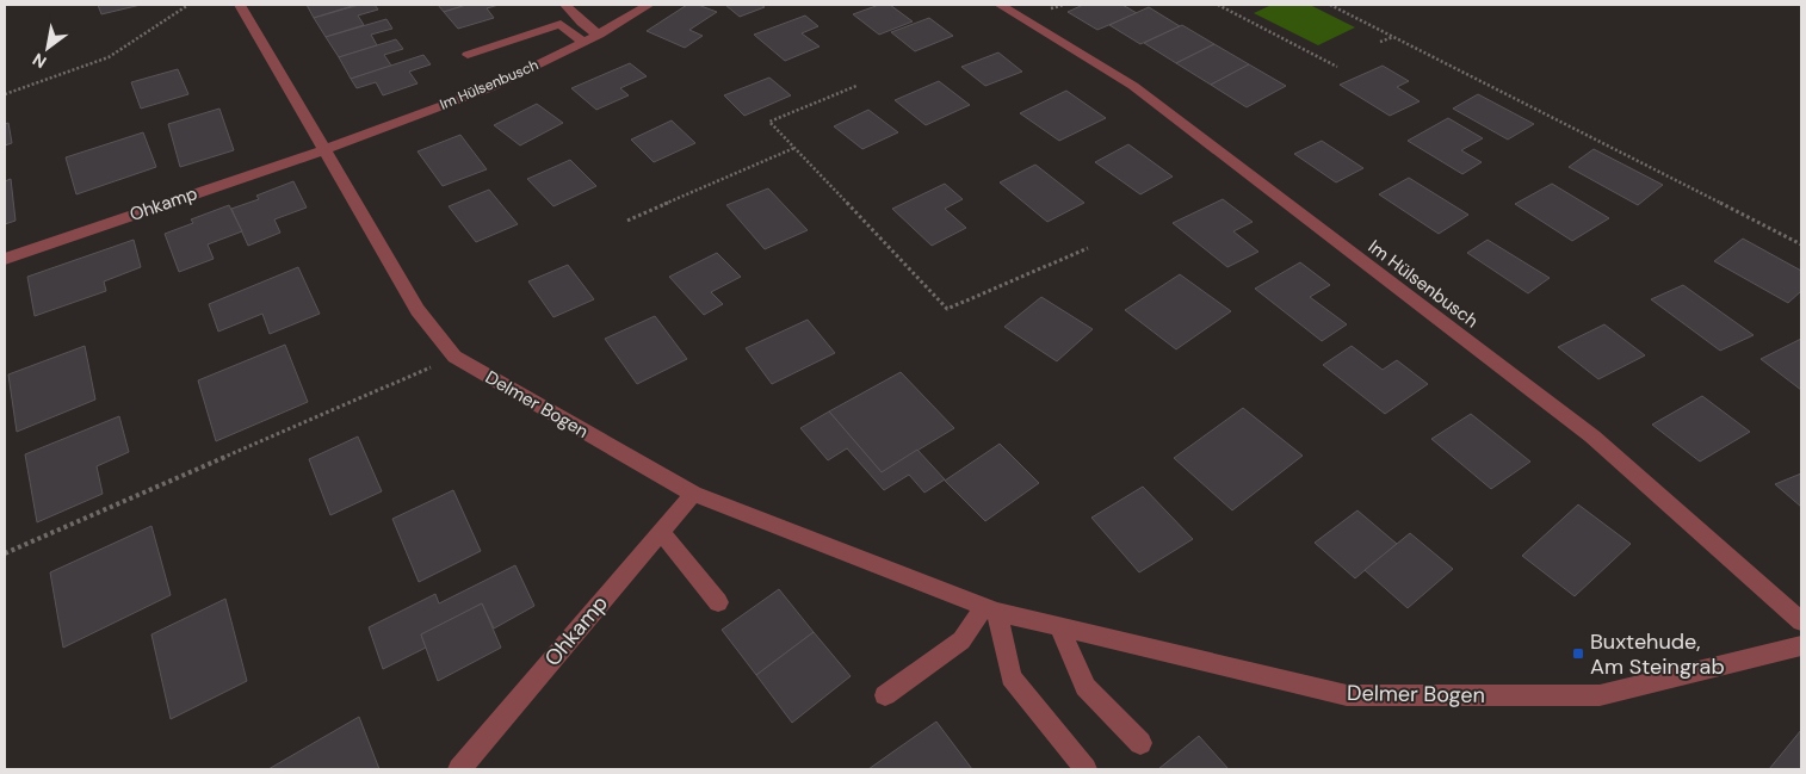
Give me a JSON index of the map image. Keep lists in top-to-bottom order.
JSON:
{
  "streets": {
    "street": ["Im Hülsenbusch", "Ohkamp", "Delmer Bogen"]
  },
  "crossings": [
    ["Im Hülsenbusch", "Ohkamp"],
    ["Im Hülsenbusch", "Delmer Bogen"],
    ["Ohkamp", "Delmer Bogen"]
  ],
  "places": {
    "transit": ["Buxtehude, Am Steingrab"]
  },
  "north": "bottom left"
}
